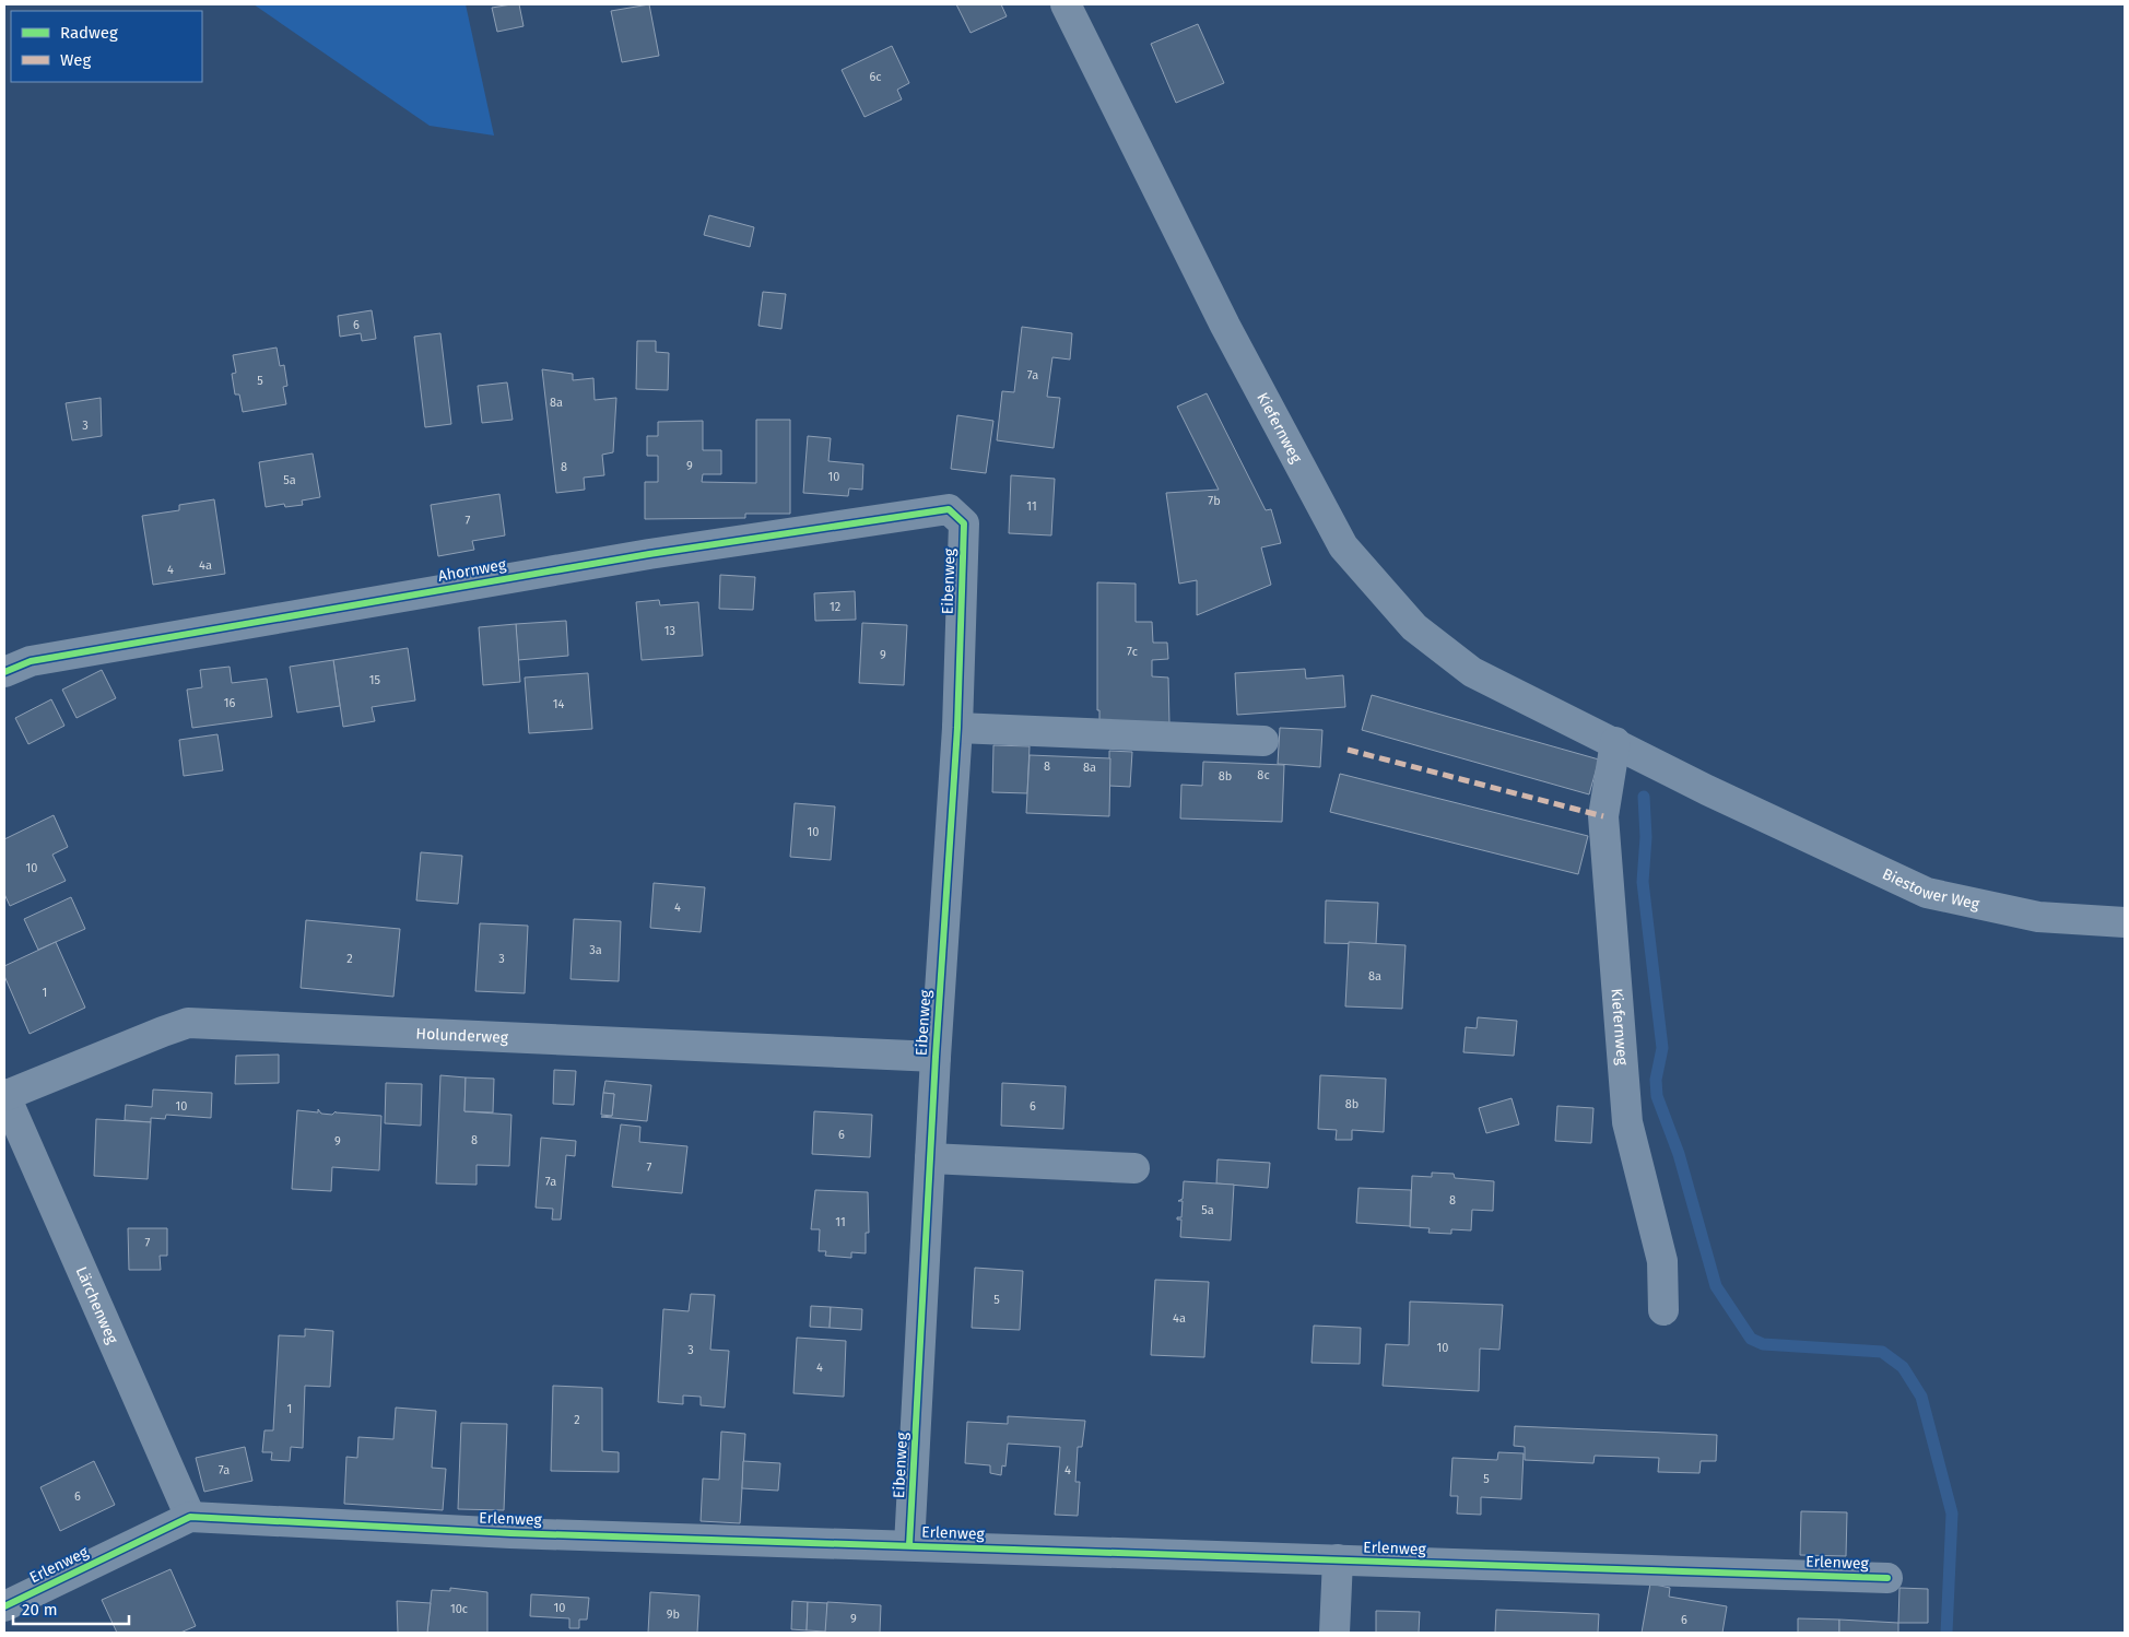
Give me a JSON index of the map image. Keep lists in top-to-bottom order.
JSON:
{
  "streets": {
    "street": [
      "Kiefernweg",
      "Ahornweg",
      "Eibenweg",
      "Biestower Weg",
      "Holunderweg",
      "Lärchenweg",
      "Erlenweg"
    ]
  },
  "crossings": [
    ["Kiefernweg", "Biestower Weg"],
    ["Ahornweg", "Eibenweg"],
    ["Eibenweg", "Holunderweg"],
    ["Eibenweg", "Erlenweg"],
    ["Holunderweg", "Lärchenweg"],
    ["Lärchenweg", "Erlenweg"]
  ],
  "house_numbers": [
    "6c",
    "6",
    "7a",
    "5",
    "8a",
    "3",
    "9",
    "8",
    "10",
    "5a",
    "7b",
    "11",
    "7",
    "4a",
    "4",
    "12",
    "13",
    "7c",
    "9",
    "15",
    "16",
    "14",
    "8",
    "8a",
    "8c",
    "8b",
    "10",
    "10",
    "4",
    "3a",
    "2",
    "3",
    "8a",
    "1",
    "8b",
    "10",
    "6",
    "6",
    "8",
    "9",
    "7",
    "7a",
    "8",
    "5a",
    "11",
    "7",
    "5",
    "4a",
    "10",
    "3",
    "4",
    "1",
    "2",
    "7a",
    "4",
    "5",
    "6",
    "10",
    "10c",
    "9b",
    "9",
    "6"
  ],
  "legend": ["Radweg", "Weg"],
  "scale_bar": "20 m"
}
